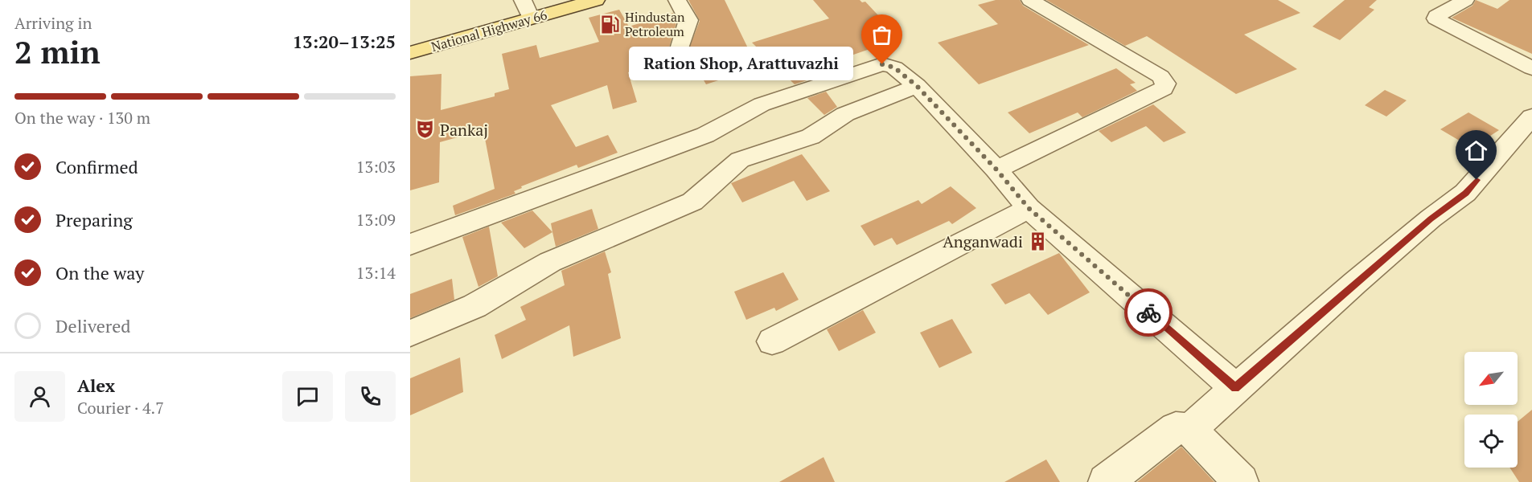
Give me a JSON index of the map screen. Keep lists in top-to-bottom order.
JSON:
{
  "streets": {
    "main road": ["National Highway 66"]
  },
  "places": {
    "fuel station": ["Hindustan Petroleum"],
    "other": ["Ration Shop, Arattuvazhi"],
    "theatre": ["Pankaj"],
    "building": ["Anganwadi"]
  },
  "north": "bottom left",
  "page": {
    "heading": ["2 min", "Arriving in", "13:20–13:25"],
    "panel": ["Alex", "Courier · 4.7"],
    "bubble": "Ration Shop, Arattuvazhi",
    "bar": "On the way · 130 m",
    "list": [
      ["Confirmed", "13:03"],
      ["Preparing", "13:09"],
      ["On the way", "13:14"],
      "Delivered"
    ]
  }
}
